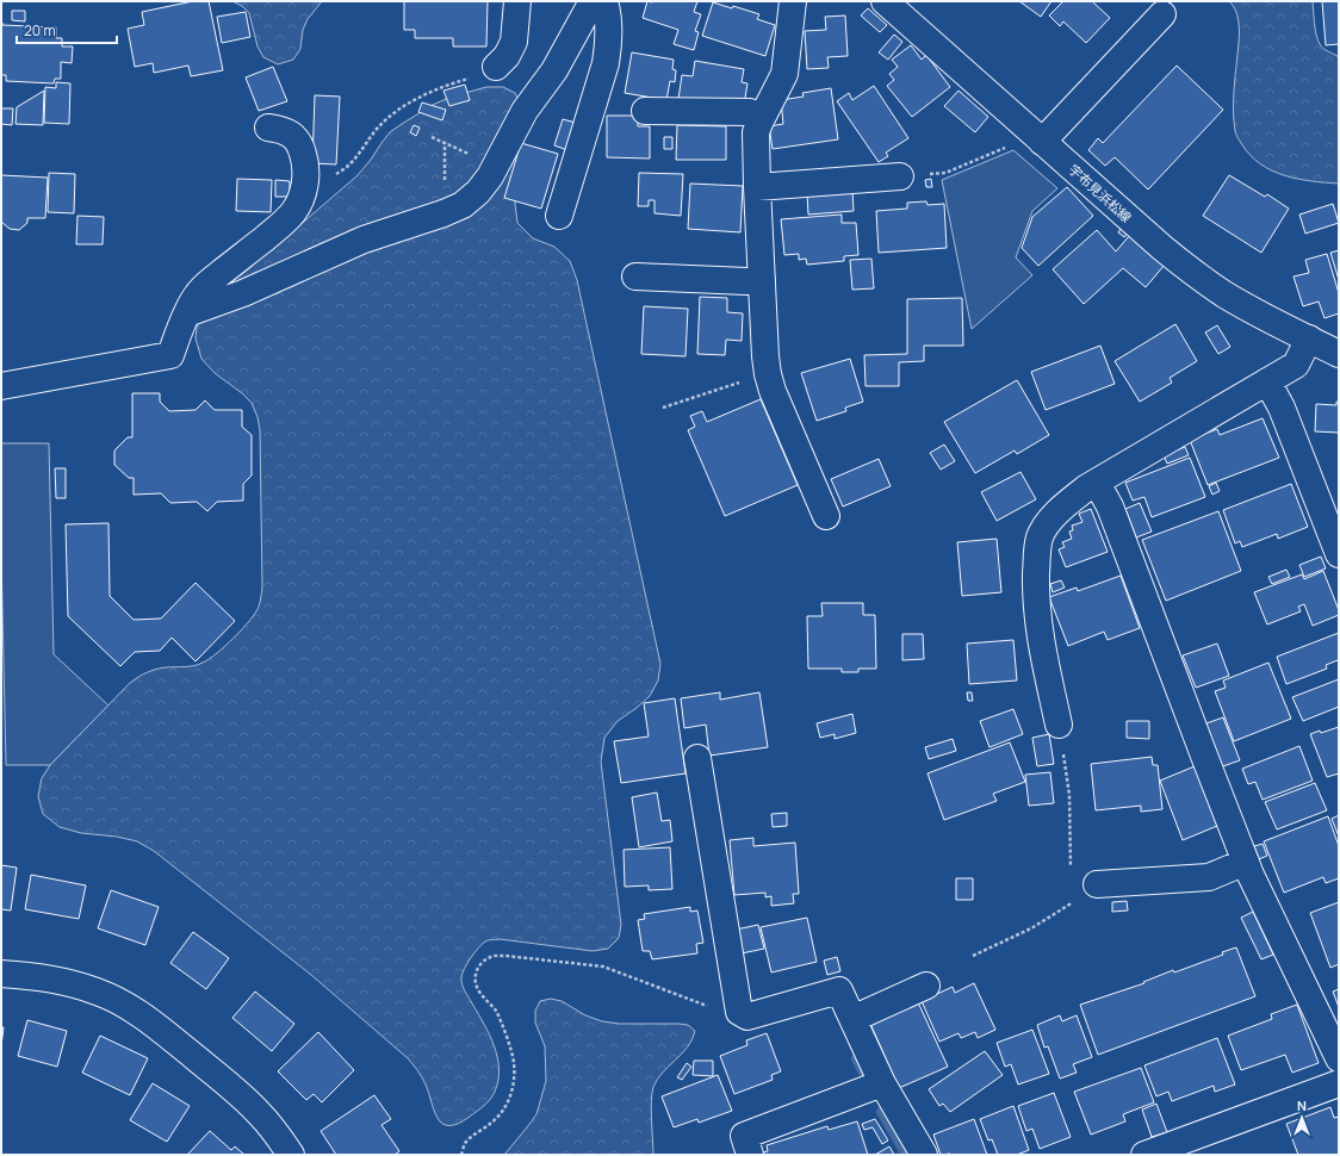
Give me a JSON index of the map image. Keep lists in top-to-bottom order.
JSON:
{
  "streets": {
    "street": ["宇布見浜松線"]
  },
  "scale_bar": "20 m",
  "north": "top"
}
